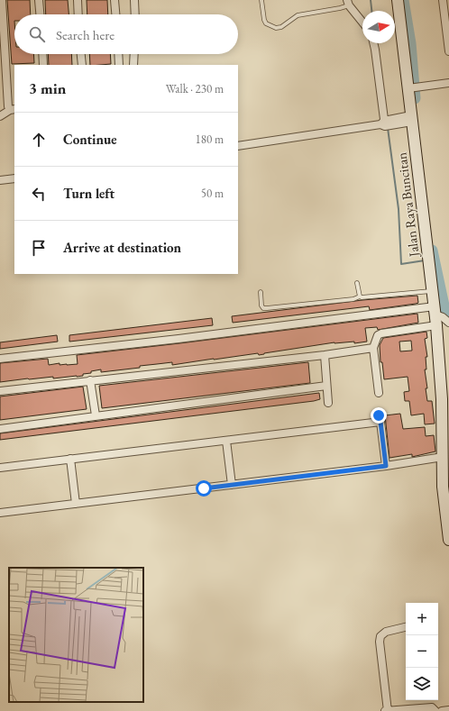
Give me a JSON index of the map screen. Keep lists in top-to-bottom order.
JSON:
{
  "streets": {
    "street": ["Jalan Raya Buncitan"]
  },
  "north": "right",
  "page": {
    "search": "Search here",
    "heading": ["3 min", "Walk · 230 m"],
    "list": [
      ["Continue", "180 m"],
      ["Turn left", "50 m"],
      "Arrive at destination"
    ],
    "map_buttons": ["+", "−"]
  }
}
